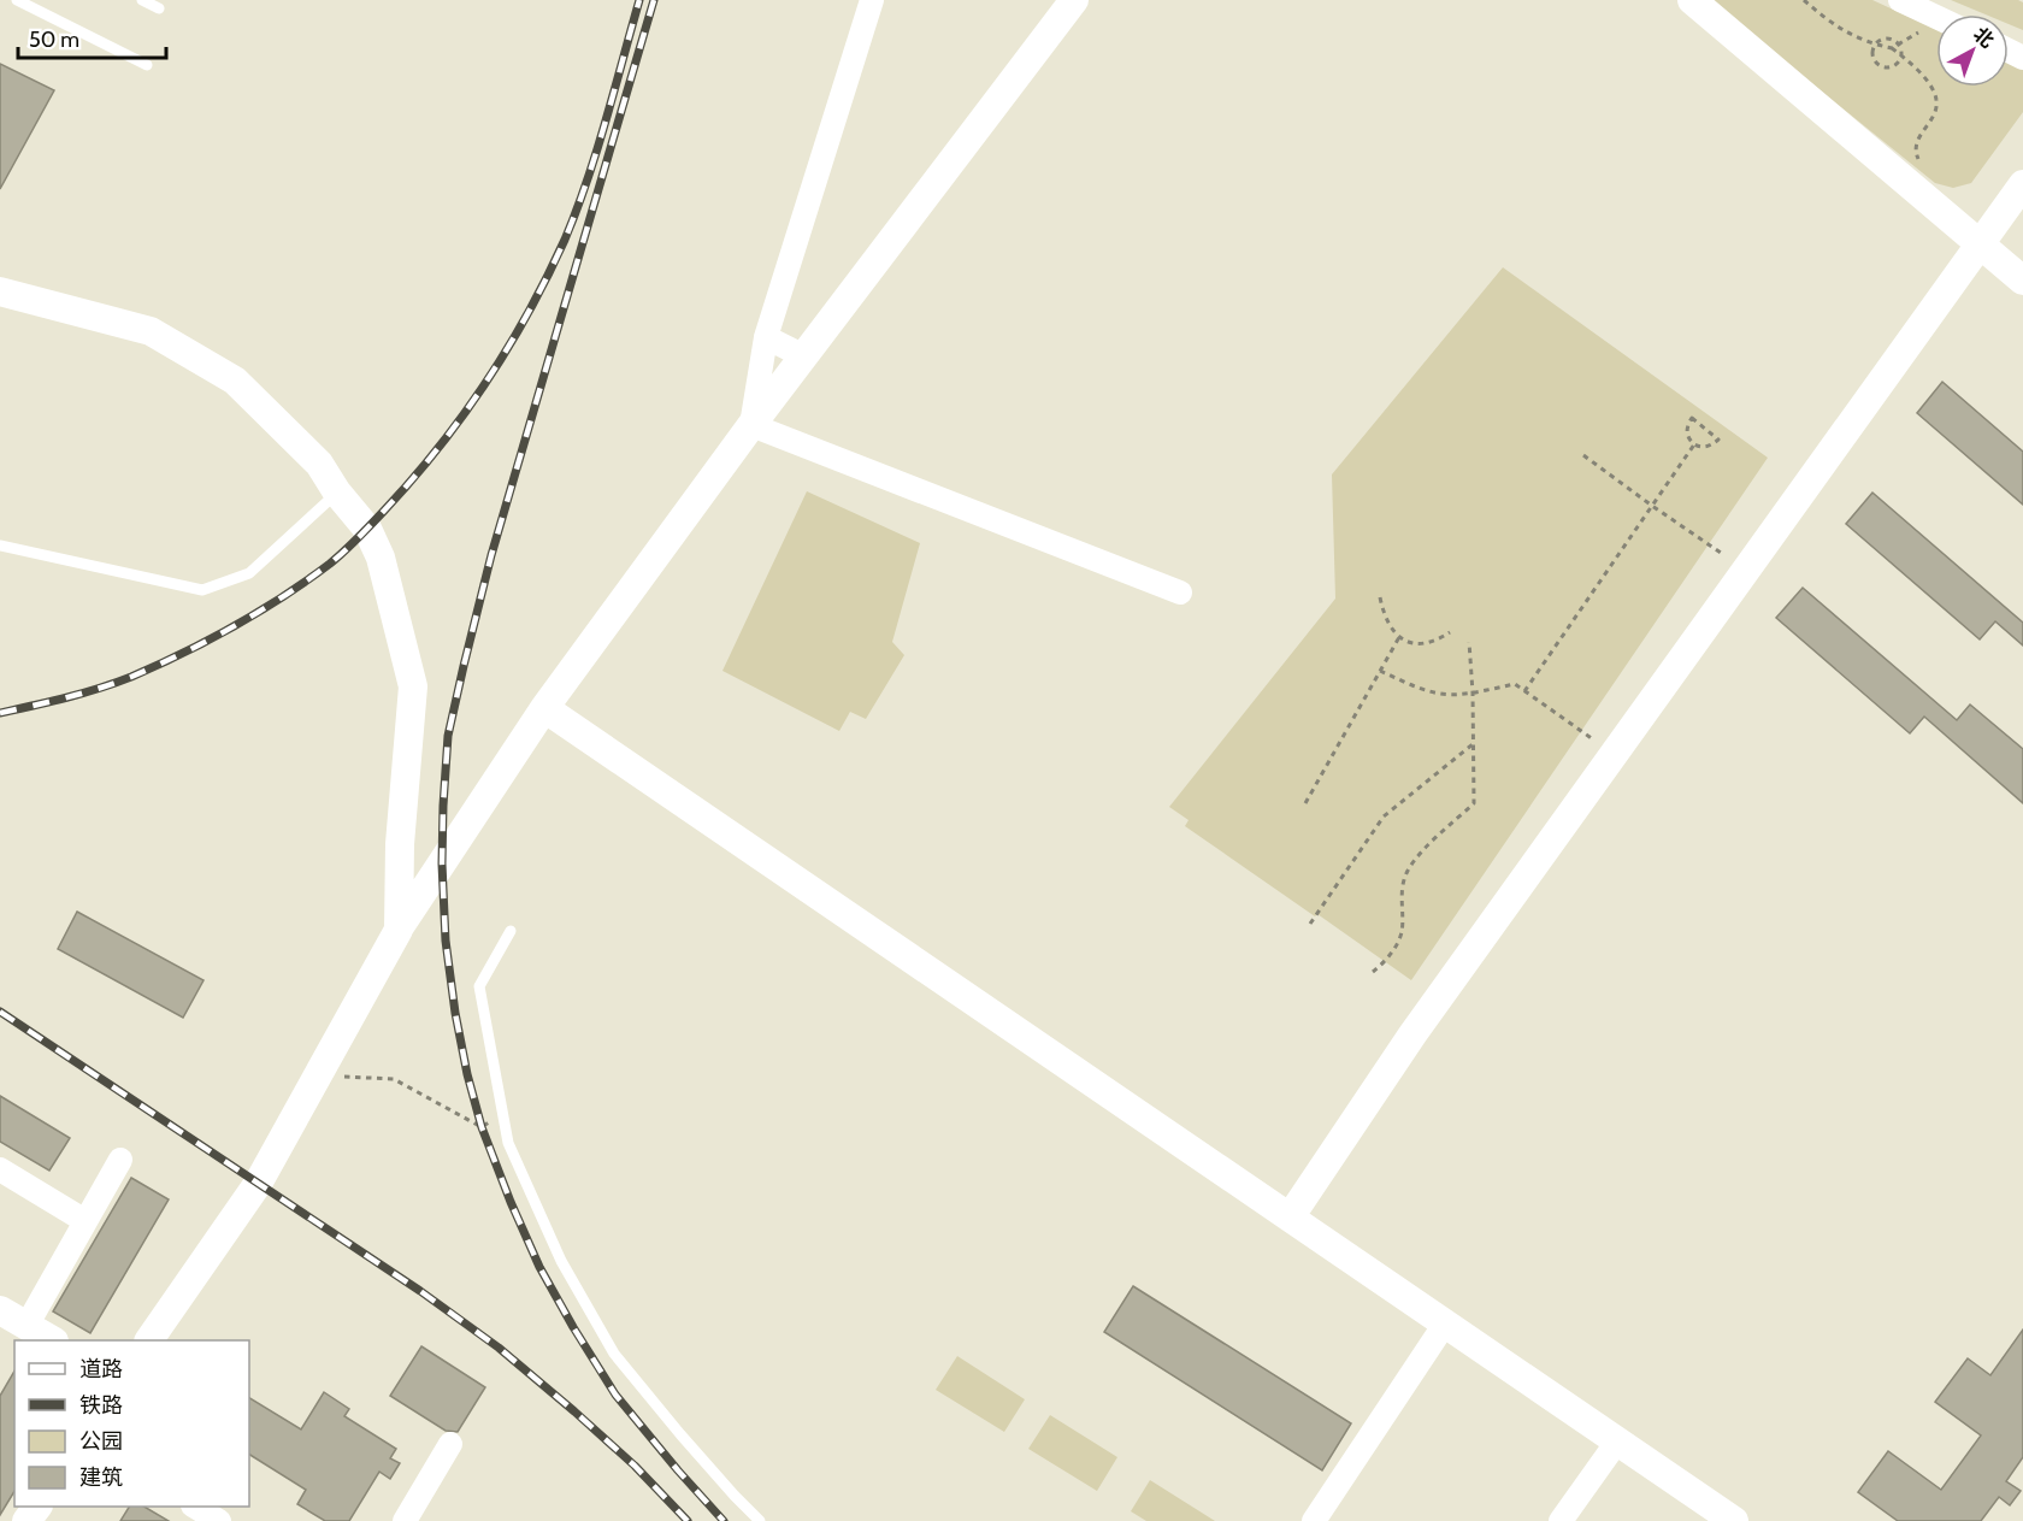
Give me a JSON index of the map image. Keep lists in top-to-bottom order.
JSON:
{
  "legend": [
    "道路",
    "铁路",
    "公园",
    "建筑"
  ],
  "scale_bar": "50 m",
  "north": "top right"
}
